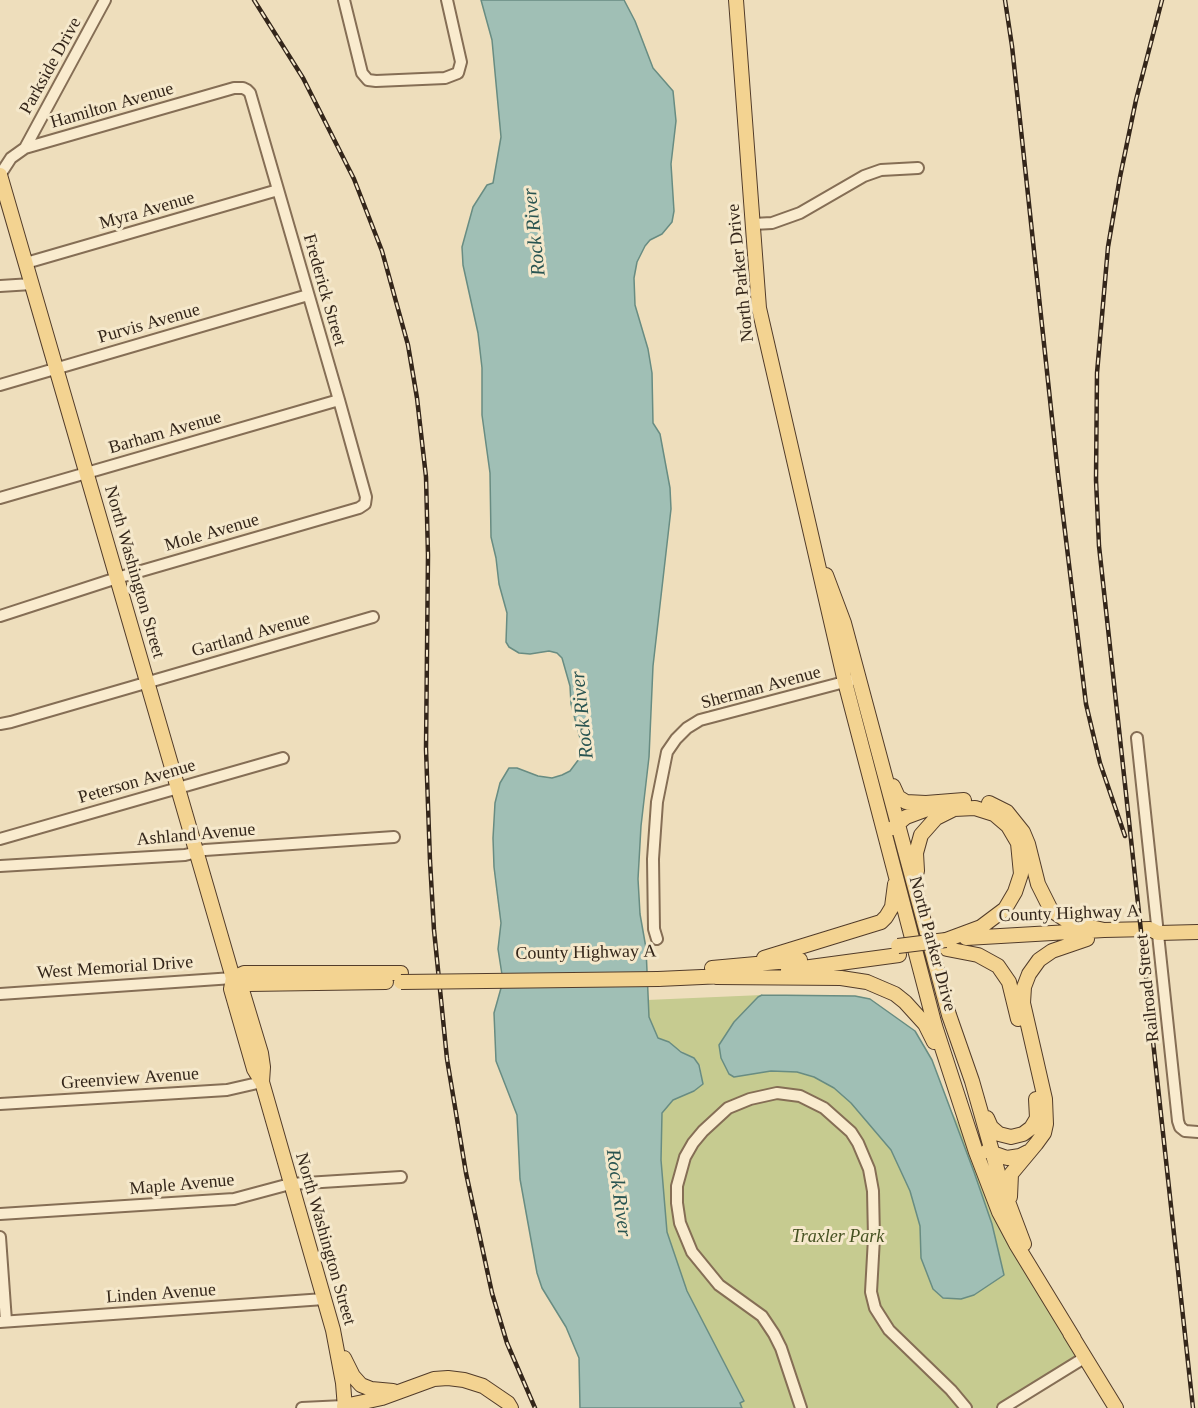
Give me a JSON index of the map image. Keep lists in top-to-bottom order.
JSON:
{
  "streets": {
    "main road": [
      "North Parker Drive",
      "North Washington Street",
      "County Highway A",
      "West Memorial Drive"
    ],
    "street": [
      "Parkside Drive",
      "Hamilton Avenue",
      "Myra Avenue",
      "Frederick Street",
      "Purvis Avenue",
      "Barham Avenue",
      "Mole Avenue",
      "Gartland Avenue",
      "Sherman Avenue",
      "Peterson Avenue",
      "Ashland Avenue",
      "Railroad Street",
      "Greenview Avenue",
      "Maple Avenue",
      "Linden Avenue"
    ]
  },
  "crossings": [
    ["Parkside Drive", "Hamilton Avenue"],
    ["Hamilton Avenue", "Frederick Street"],
    ["Hamilton Avenue", "North Washington Street"],
    ["Myra Avenue", "Frederick Street"],
    ["Myra Avenue", "North Washington Street"],
    ["North Parker Drive", "Sherman Avenue"],
    ["Frederick Street", "Purvis Avenue"],
    ["Frederick Street", "Barham Avenue"],
    ["Frederick Street", "Mole Avenue"],
    ["Purvis Avenue", "North Washington Street"],
    ["Barham Avenue", "North Washington Street"],
    ["Mole Avenue", "North Washington Street"],
    ["North Washington Street", "Gartland Avenue"],
    ["North Washington Street", "Peterson Avenue"],
    ["North Washington Street", "Ashland Avenue"],
    ["North Washington Street", "West Memorial Drive"],
    ["North Washington Street", "Greenview Avenue"],
    ["North Washington Street", "Maple Avenue"],
    ["North Washington Street", "Linden Avenue"],
    ["County Highway A", "West Memorial Drive"],
    ["County Highway A", "Railroad Street"]
  ],
  "water": ["Rock River"],
  "parks": ["Traxler Park"]
}
